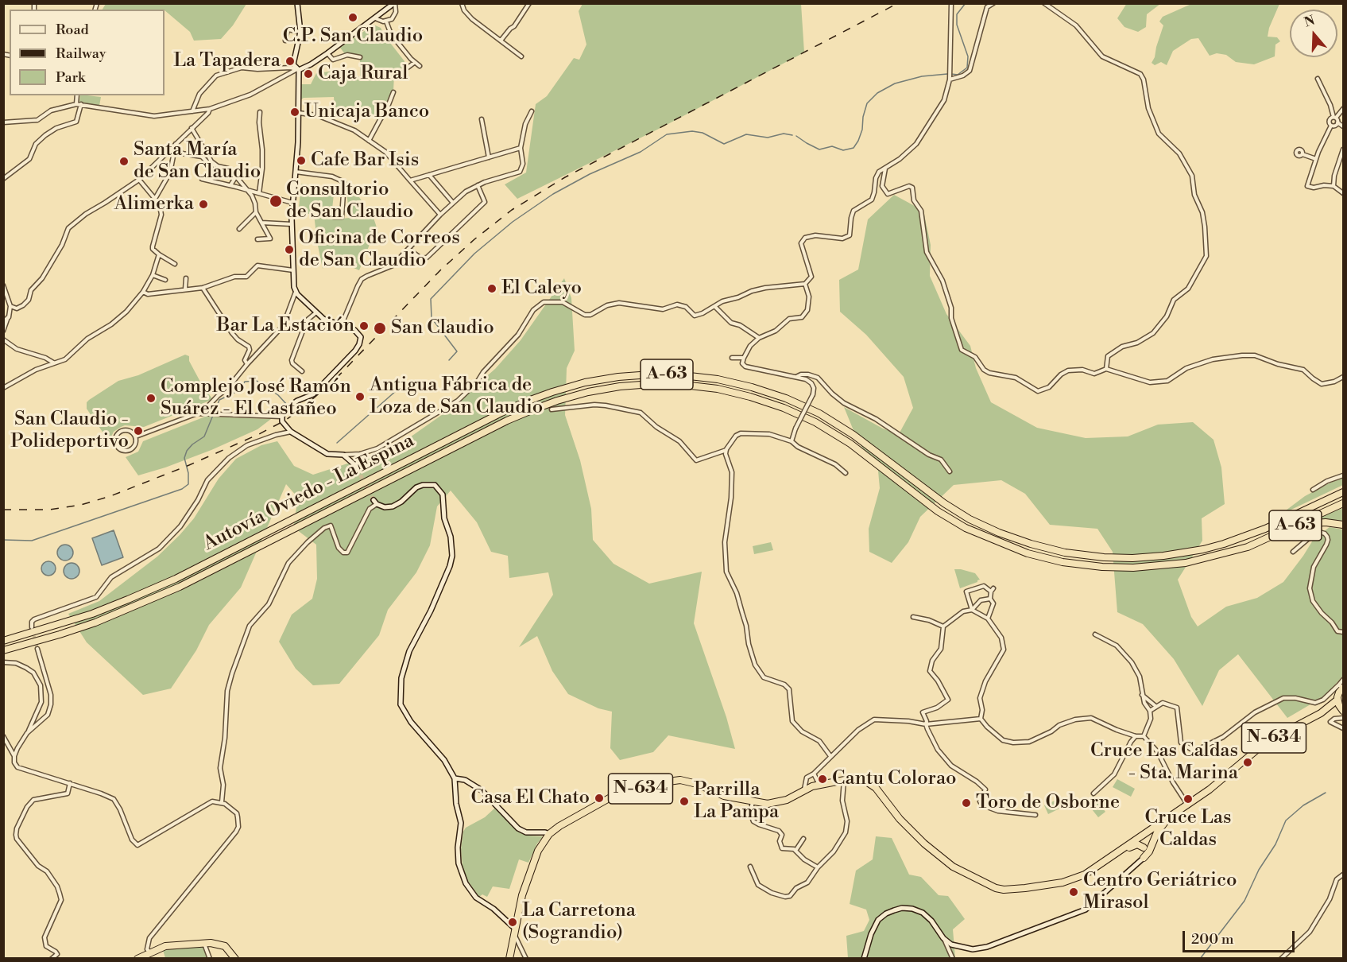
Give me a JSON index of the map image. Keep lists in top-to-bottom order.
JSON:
{
  "streets": {
    "highway": ["A-63", "Autovía Oviedo - La Espina", "N-634"]
  },
  "places": [
    "C.P. San Claudio",
    "La Tapadera",
    "Caja Rural",
    "Unicaja Banco",
    "Cafe Bar Isis",
    "Santa María de San Claudio",
    "Consultorio de San Claudio",
    "Alimerka",
    "Oficina de Correos de San Claudio",
    "El Caleyo",
    "Bar La Estación",
    "San Claudio",
    "Antigua Fábrica de Loza de San Claudio",
    "Complejo José Ramón Suárez - El Castañeo",
    "San Claudio - Polideportivo",
    "Cruce Las Caldas - Sta. Marina",
    "Cantu Colorao",
    "Casa El Chato",
    "Cruce Las Caldas",
    "Parrilla La Pampa",
    "Toro de Osborne",
    "Centro Geriátrico Mirasol",
    "La Carretona (Sograndio)"
  ],
  "legend": ["Road", "Railway", "Park"],
  "scale_bar": "200 m",
  "north": "top"
}
